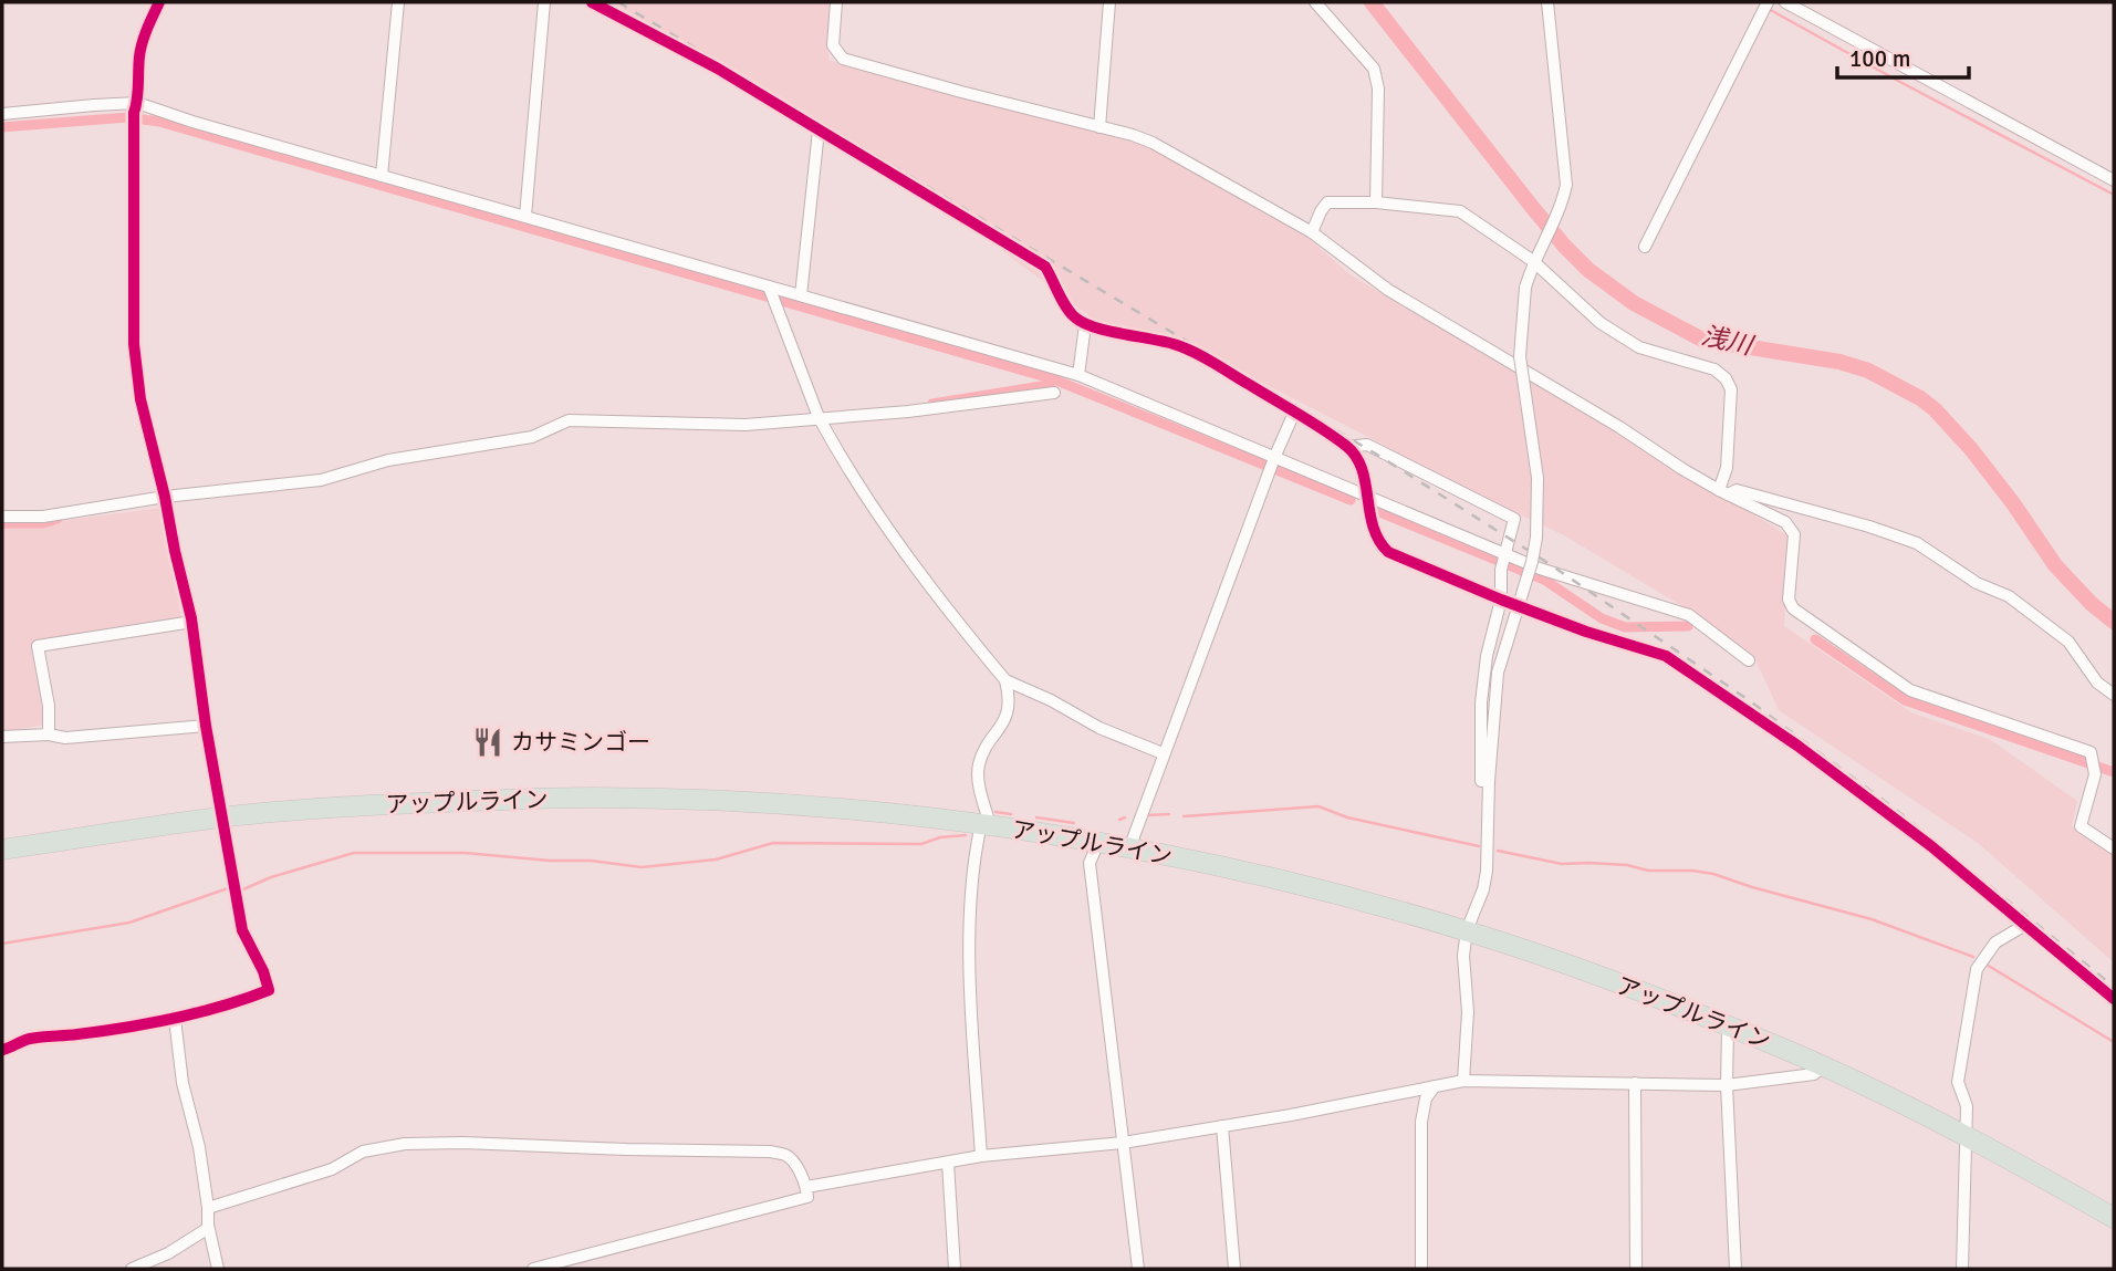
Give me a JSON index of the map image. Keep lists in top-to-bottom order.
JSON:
{
  "streets": {
    "highway": ["アップルライン"]
  },
  "water": ["浅川"],
  "places": {
    "restaurant": ["カサミンゴー"]
  },
  "scale_bar": "100 m"
}
